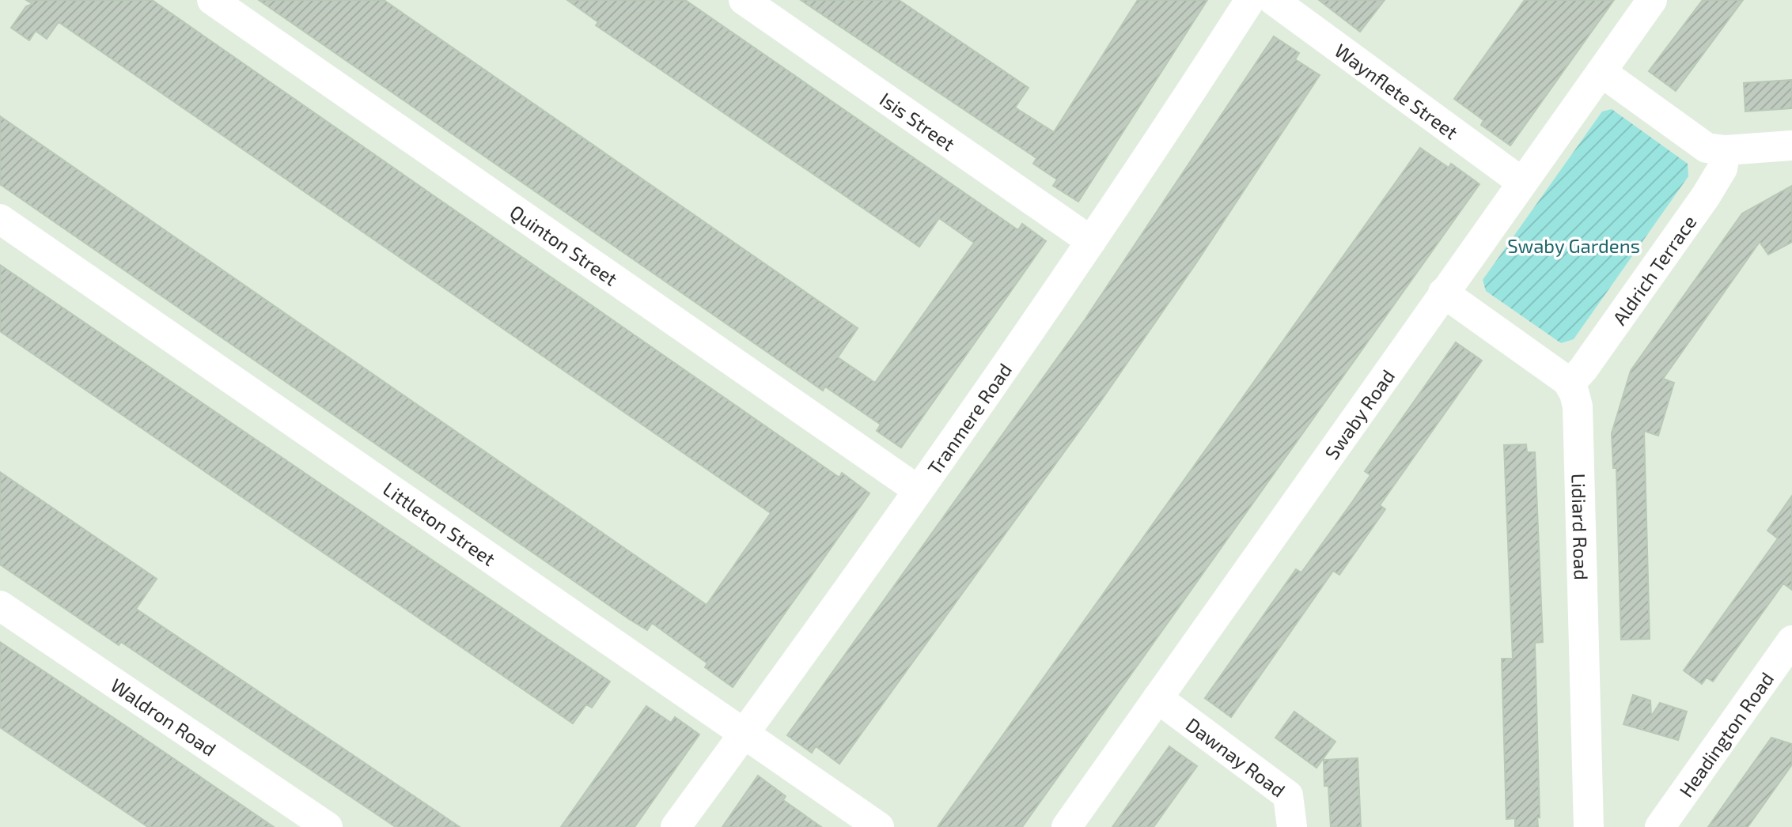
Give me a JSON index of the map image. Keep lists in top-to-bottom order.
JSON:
{
  "streets": {
    "street": [
      "Waynflete Street",
      "Isis Street",
      "Quinton Street",
      "Aldrich Terrace",
      "Swaby Road",
      "Tranmere Road",
      "Littleton Street",
      "Lidiard Road",
      "Waldron Road",
      "Headington Road",
      "Dawnay Road"
    ]
  },
  "crossings": [
    ["Waynflete Street", "Swaby Road"],
    ["Isis Street", "Tranmere Road"],
    ["Quinton Street", "Tranmere Road"],
    ["Aldrich Terrace", "Lidiard Road"],
    ["Swaby Road", "Dawnay Road"],
    ["Tranmere Road", "Littleton Street"]
  ],
  "parks": ["Swaby Gardens"]
}
